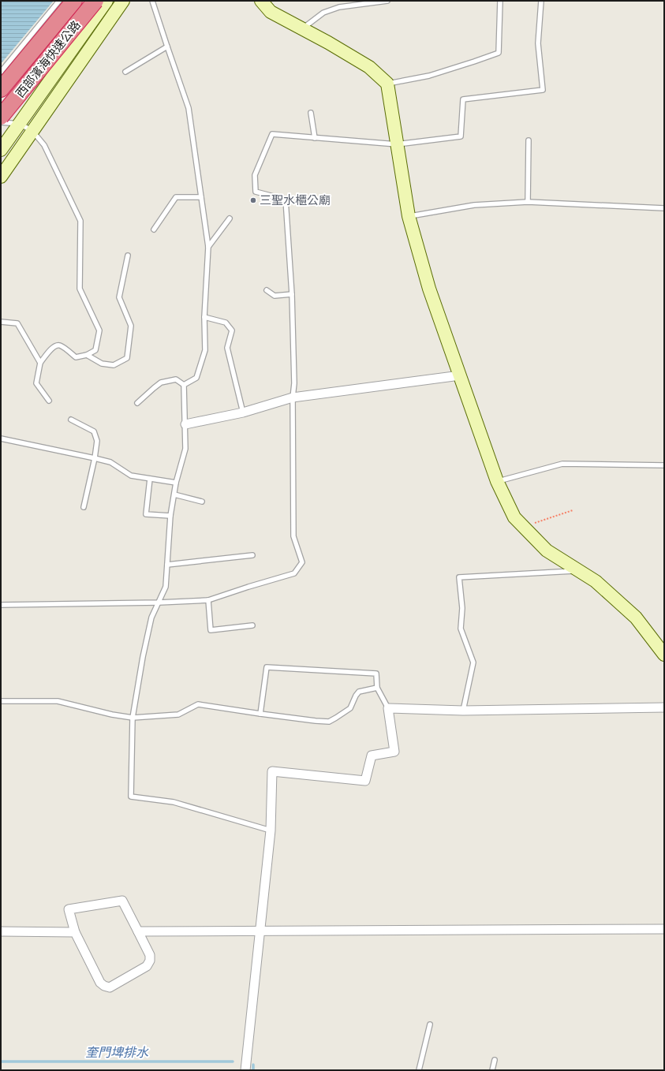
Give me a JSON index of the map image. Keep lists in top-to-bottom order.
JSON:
{
  "streets": {
    "highway": ["西部濱海快速公路"]
  },
  "water": ["奎門埤排水"],
  "places": ["三聖水櫃公廟"]
}
